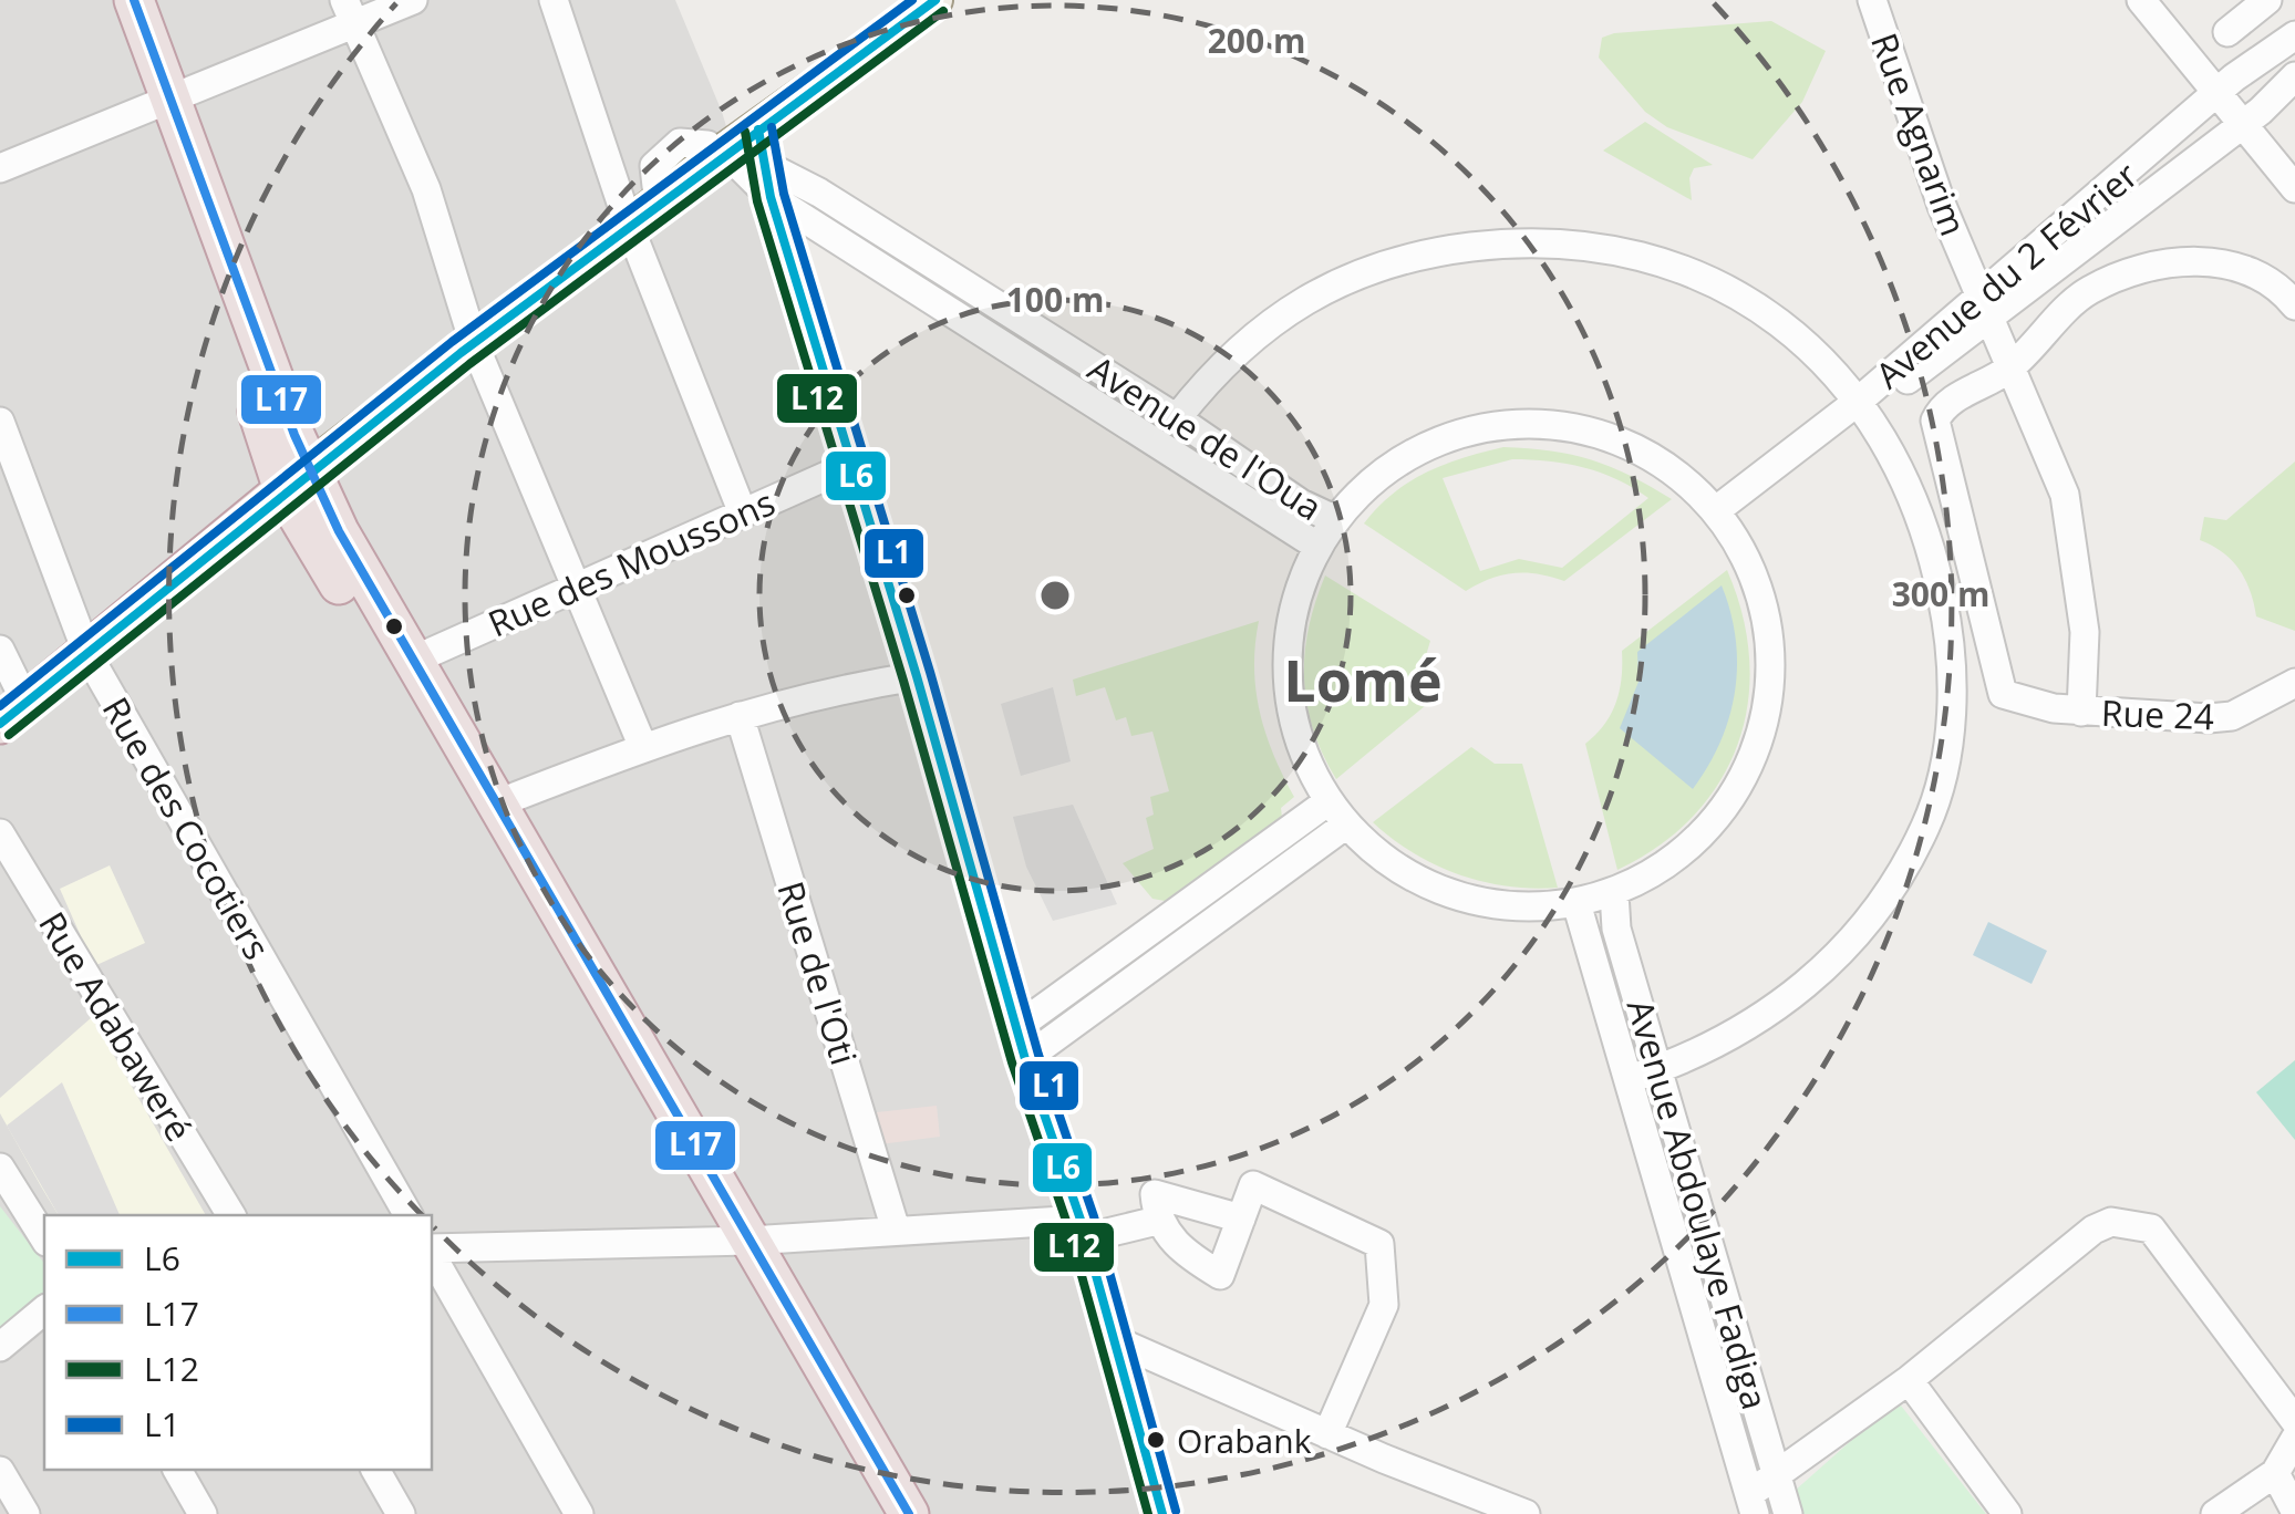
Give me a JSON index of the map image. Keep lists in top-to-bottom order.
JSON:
{
  "streets": {
    "street": [
      "Rue Agnarim",
      "Avenue du 2 Février",
      "Avenue de l'Oua",
      "Rue des Moussons",
      "Rue 24",
      "Rue des Cocotiers",
      "Rue de l'Oti",
      "Rue Adabaweré",
      "Avenue Abdoulaye Fadiga"
    ]
  },
  "crossings": [
    ["Rue Agnarim", "Avenue du 2 Février"],
    ["Rue Agnarim", "Rue 24"]
  ],
  "districts": ["Lomé"],
  "places": ["Orabank"],
  "lines": [
    "transit line L6",
    "transit line L17",
    "transit line L1",
    "transit line L12"
  ],
  "legend": [
    "L6",
    "L17",
    "L12",
    "L1"
  ],
  "rings": ["200 m", "100 m", "300 m"]
}
